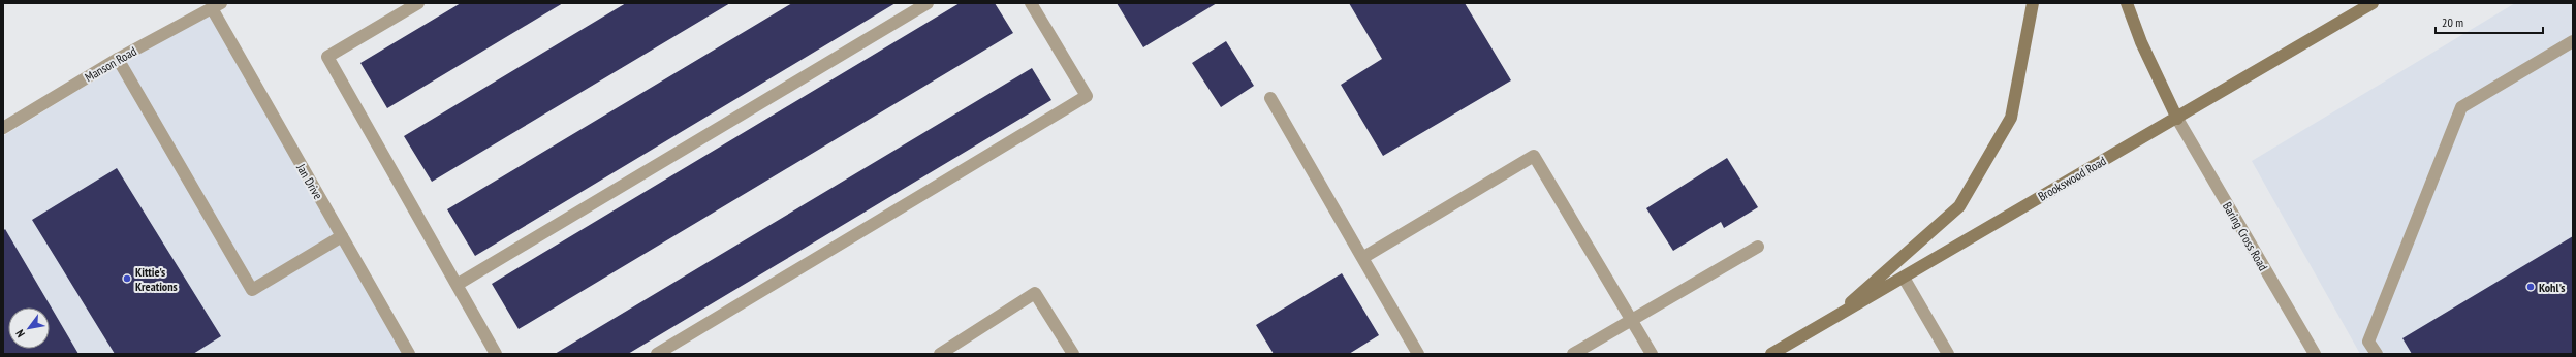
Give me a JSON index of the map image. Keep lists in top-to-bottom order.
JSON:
{
  "streets": {
    "main road": ["Brookswood Road"],
    "street": ["Manson Road", "Jan Drive", "Baring Cross Road"]
  },
  "crossings": [
    ["Manson Road", "Jan Drive"],
    ["Brookswood Road", "Baring Cross Road"]
  ],
  "places": ["Kittie's Kreations", "Kohl's"],
  "scale_bar": "20 m",
  "north": "bottom left"
}
